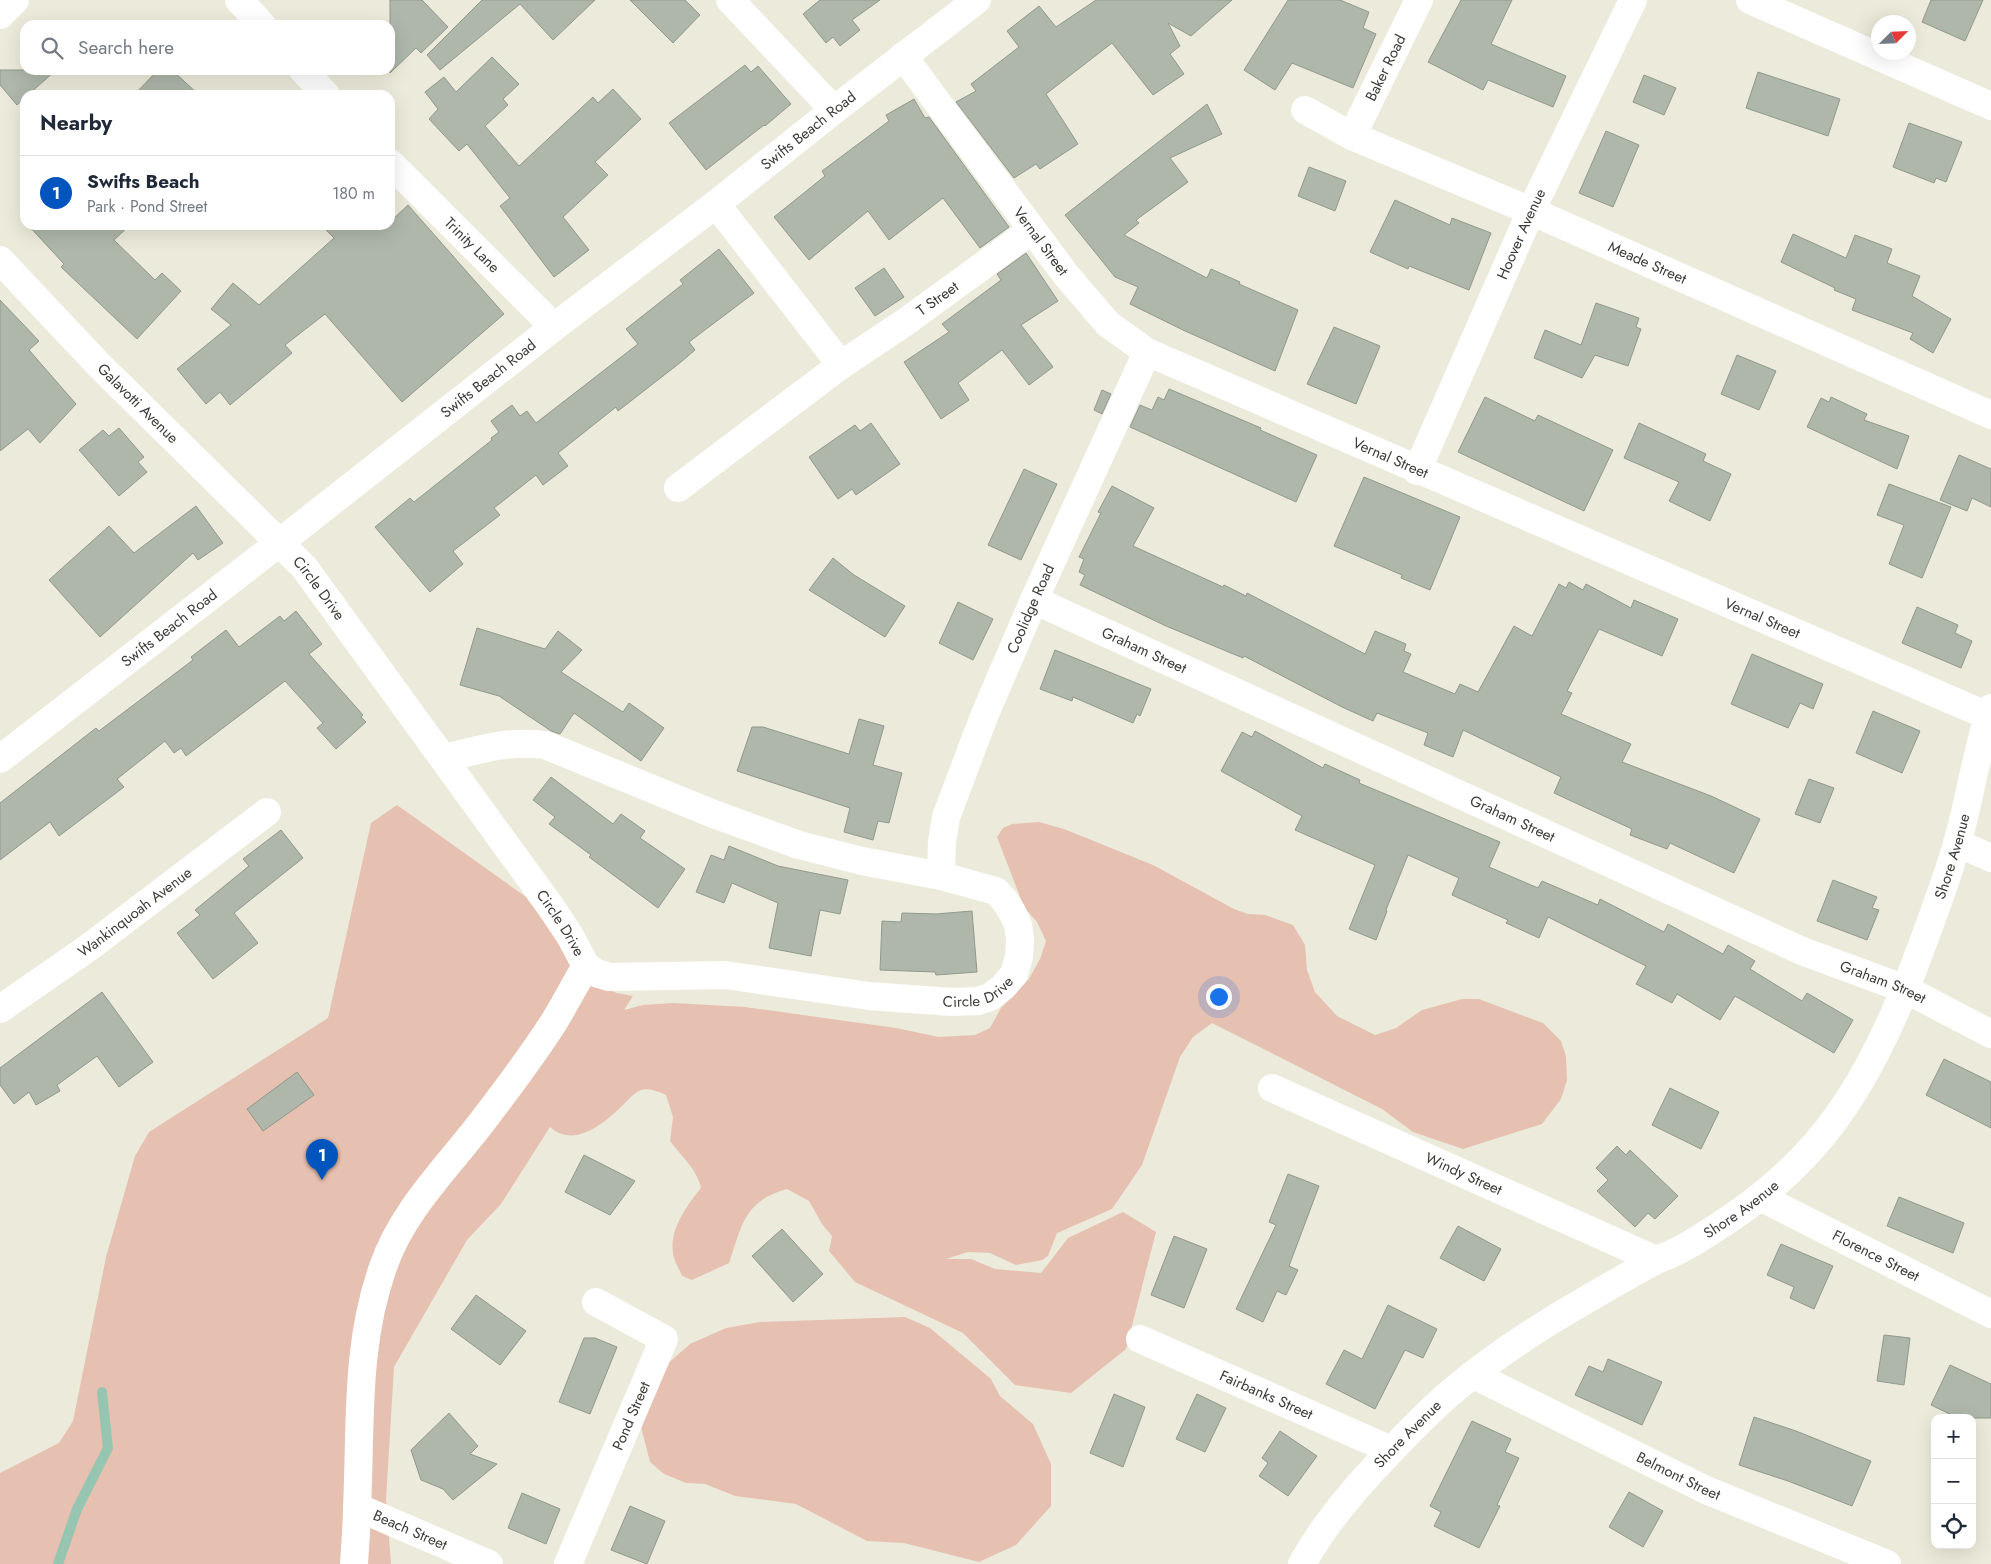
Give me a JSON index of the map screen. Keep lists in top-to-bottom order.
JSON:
{
  "streets": {
    "street": [
      "Baker Road",
      "Swifts Beach Road",
      "Hoover Avenue",
      "Vernal Street",
      "Trinity Lane",
      "Meade Street",
      "T Street",
      "Galavotti Avenue",
      "Circle Drive",
      "Coolidge Road",
      "Graham Street",
      "Shore Avenue",
      "Wankinquoah Avenue",
      "Windy Street",
      "Florence Street",
      "Fairbanks Street",
      "Pond Street",
      "Belmont Street",
      "Beach Street"
    ]
  },
  "crossings": [
    ["Baker Road", "Meade Street"],
    ["Swifts Beach Road", "Vernal Street"],
    ["Swifts Beach Road", "Trinity Lane"],
    ["Swifts Beach Road", "Galavotti Avenue"],
    ["Swifts Beach Road", "Circle Drive"],
    ["Hoover Avenue", "Vernal Street"],
    ["Hoover Avenue", "Meade Street"],
    ["Vernal Street", "T Street"],
    ["Vernal Street", "Coolidge Road"],
    ["Vernal Street", "Shore Avenue"],
    ["Galavotti Avenue", "Circle Drive"],
    ["Circle Drive", "Coolidge Road"],
    ["Coolidge Road", "Graham Street"],
    ["Graham Street", "Shore Avenue"],
    ["Shore Avenue", "Windy Street"],
    ["Shore Avenue", "Florence Street"],
    ["Shore Avenue", "Fairbanks Street"],
    ["Shore Avenue", "Belmont Street"]
  ],
  "north": "top right",
  "page": {
    "search": "Search here",
    "heading": "Nearby",
    "list": [
      {
        "mark": "1",
        "name": "Swifts Beach",
        "note": "Park · Pond Street",
        "value": "180 m"
      }
    ],
    "pins": "1",
    "map_buttons": ["+", "−"]
  }
}
